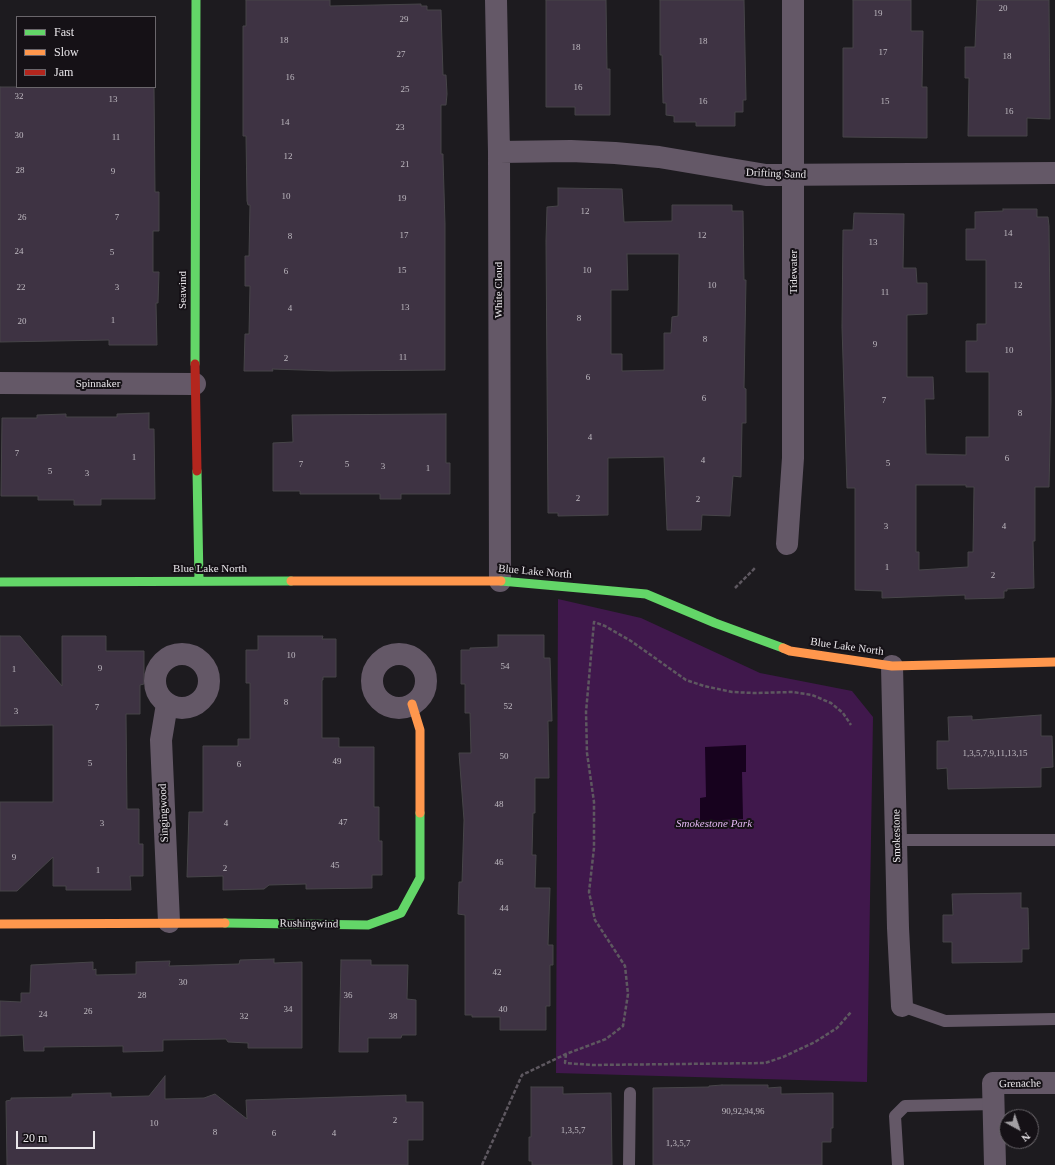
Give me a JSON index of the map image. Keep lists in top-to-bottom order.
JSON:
{
  "streets": {
    "street": [
      "Drifting Sand",
      "Tidewater",
      "Seawind",
      "White Cloud",
      "Spinnaker",
      "Blue Lake North",
      "Singingwood",
      "Smokestone",
      "Rushingwind",
      "Grenache"
    ]
  },
  "crossings": [
    ["Drifting Sand", "Tidewater"],
    ["Drifting Sand", "White Cloud"],
    ["Seawind", "Spinnaker"],
    ["Seawind", "Blue Lake North"],
    ["White Cloud", "Blue Lake North"],
    ["Blue Lake North", "Smokestone"],
    ["Singingwood", "Rushingwind"]
  ],
  "parks": ["Smokestone Park"],
  "house_numbers": [
    "20",
    "19",
    "29",
    "18",
    "18",
    "18",
    "17",
    "27",
    "18",
    "16",
    "16",
    "25",
    "32",
    "13",
    "16",
    "15",
    "16",
    "14",
    "23",
    "30",
    "11",
    "12",
    "21",
    "28",
    "9",
    "10",
    "19",
    "12",
    "26",
    "7",
    "14",
    "17",
    "12",
    "8",
    "13",
    "24",
    "5",
    "15",
    "10",
    "6",
    "10",
    "12",
    "22",
    "3",
    "11",
    "13",
    "4",
    "8",
    "1",
    "20",
    "8",
    "9",
    "10",
    "11",
    "2",
    "6",
    "6",
    "7",
    "8",
    "4",
    "7",
    "1",
    "6",
    "4",
    "5",
    "7",
    "5",
    "3",
    "1",
    "5",
    "3",
    "2",
    "2",
    "3",
    "4",
    "1",
    "2",
    "10",
    "54",
    "9",
    "1",
    "8",
    "52",
    "7",
    "3",
    "1,3,5,7,9,11,13,15",
    "50",
    "49",
    "5",
    "6",
    "48",
    "47",
    "3",
    "4",
    "9",
    "46",
    "45",
    "2",
    "1",
    "44",
    "42",
    "30",
    "28",
    "36",
    "34",
    "40",
    "26",
    "24",
    "32",
    "38",
    "90,92,94,96",
    "2",
    "10",
    "1,3,5,7",
    "8",
    "6",
    "4",
    "1,3,5,7"
  ],
  "legend": ["Fast", "Slow", "Jam"],
  "scale_bar": "20 m",
  "north": "bottom right"
}
